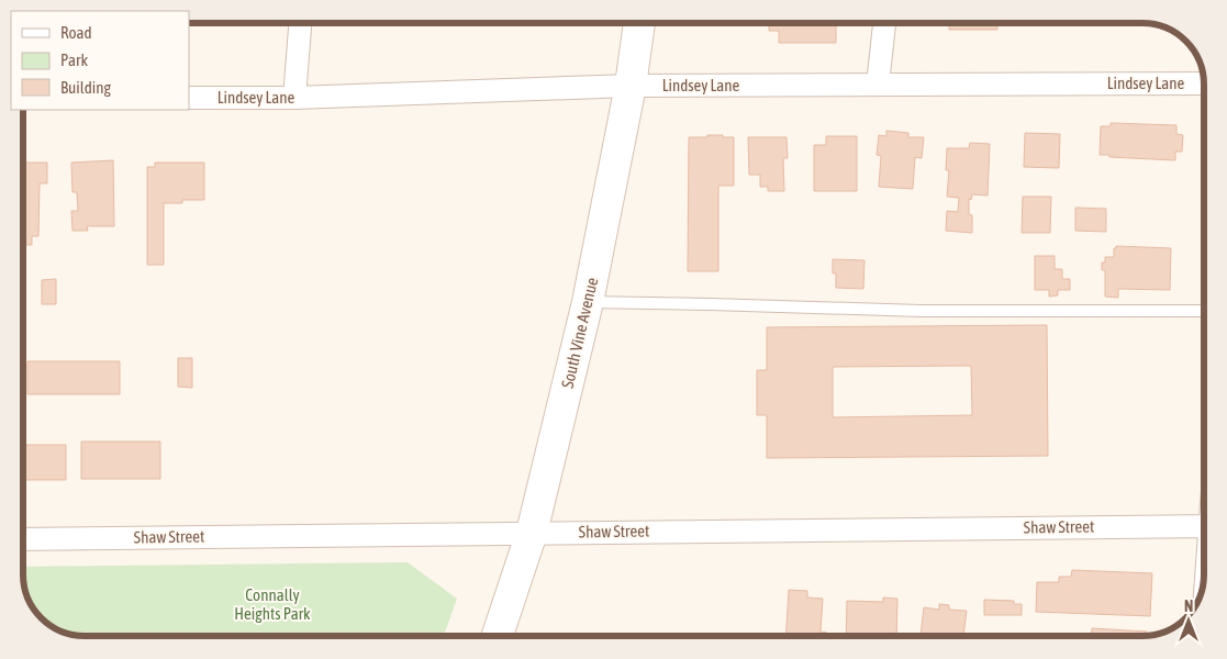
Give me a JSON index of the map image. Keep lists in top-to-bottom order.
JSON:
{
  "streets": {
    "main road": ["South Vine Avenue"],
    "street": ["Lindsey Lane", "Shaw Street"]
  },
  "crossings": [
    ["Lindsey Lane", "South Vine Avenue"],
    ["South Vine Avenue", "Shaw Street"]
  ],
  "parks": ["Connally Heights Park"],
  "legend": ["Road", "Park", "Building"],
  "north": "top"
}
